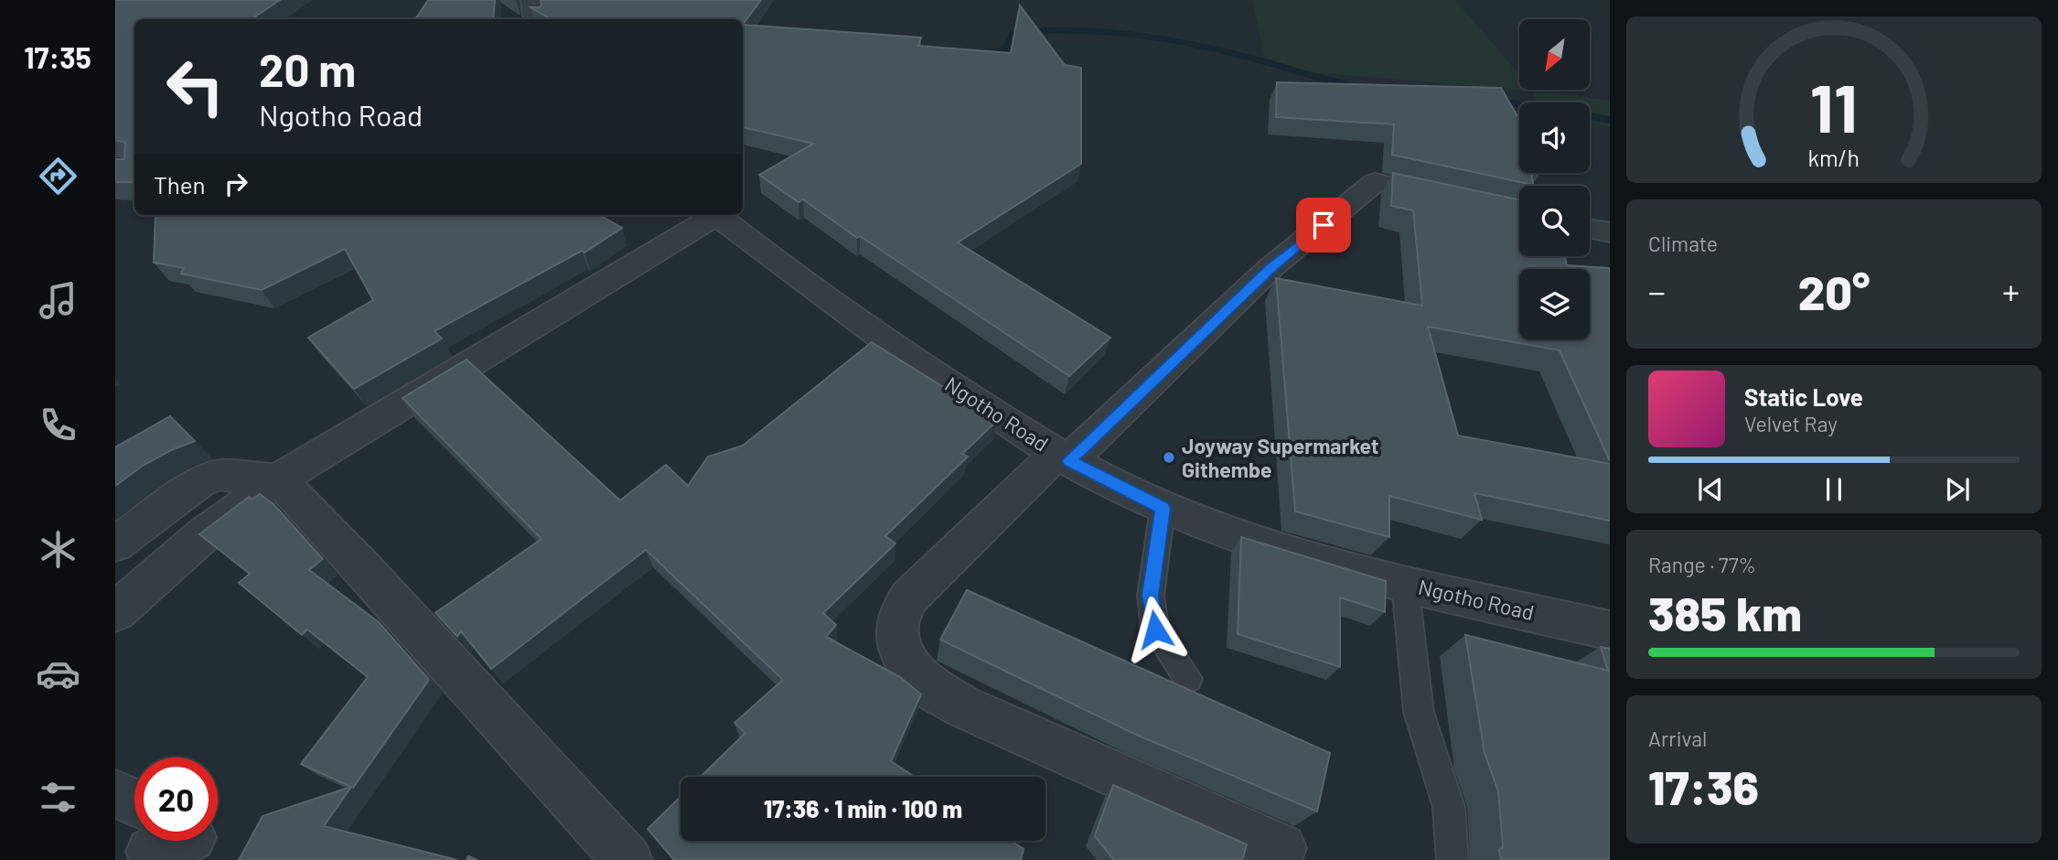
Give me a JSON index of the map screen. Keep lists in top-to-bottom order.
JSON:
{
  "streets": {
    "street": ["Ngotho Road"]
  },
  "places": ["Joyway Supermarket Githembe"],
  "north": "bottom left",
  "page": {
    "tabs": "17:35",
    "turn": ["20 m", "Ngotho Road"],
    "then": "Then",
    "tile": [
      "Climate",
      ["Range · 77%", "385 km"],
      ["Arrival", "17:36"]
    ],
    "heat": ["−", "20°", "+"],
    "song": ["Static Love", "Velvet Ray"],
    "limit": "20",
    "trip": "17:36 · 1 min · 100 m",
    "gauge": ["11", "km/h"]
  }
}
